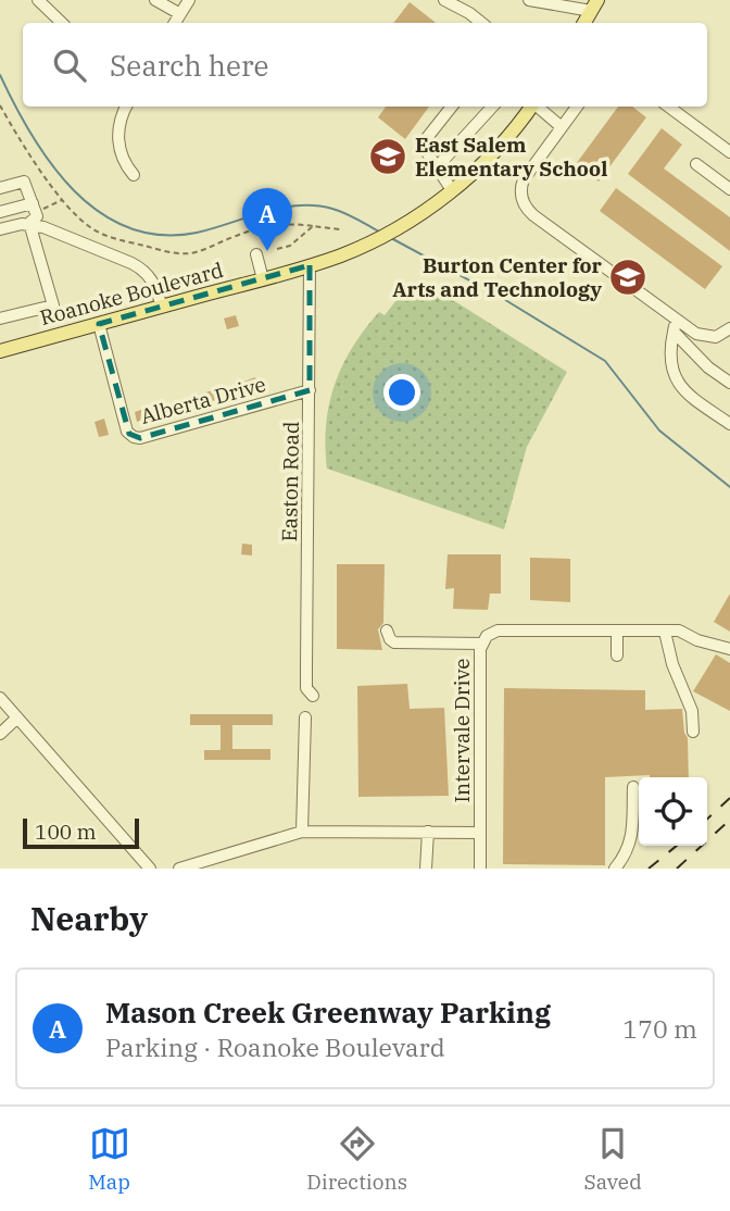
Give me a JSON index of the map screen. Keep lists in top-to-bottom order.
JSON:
{
  "streets": {
    "main road": ["Roanoke Boulevard"],
    "street": ["Alberta Drive", "Easton Road", "Intervale Drive"]
  },
  "crossings": [
    ["Roanoke Boulevard", "Alberta Drive"],
    ["Roanoke Boulevard", "Easton Road"],
    ["Alberta Drive", "Easton Road"]
  ],
  "places": {
    "school or university": ["East Salem Elementary School", "Burton Center for Arts and Technology"]
  },
  "scale_bar": "100 m",
  "page": {
    "search": "Search here",
    "pins": "A",
    "scale": "100 m",
    "heading": "Nearby",
    "list": [
      {
        "mark": "A",
        "name": "Mason Creek Greenway Parking",
        "note": "Parking · Roanoke Boulevard",
        "value": "170 m"
      }
    ],
    "nav": ["Map", "Directions", "Saved"]
  }
}
